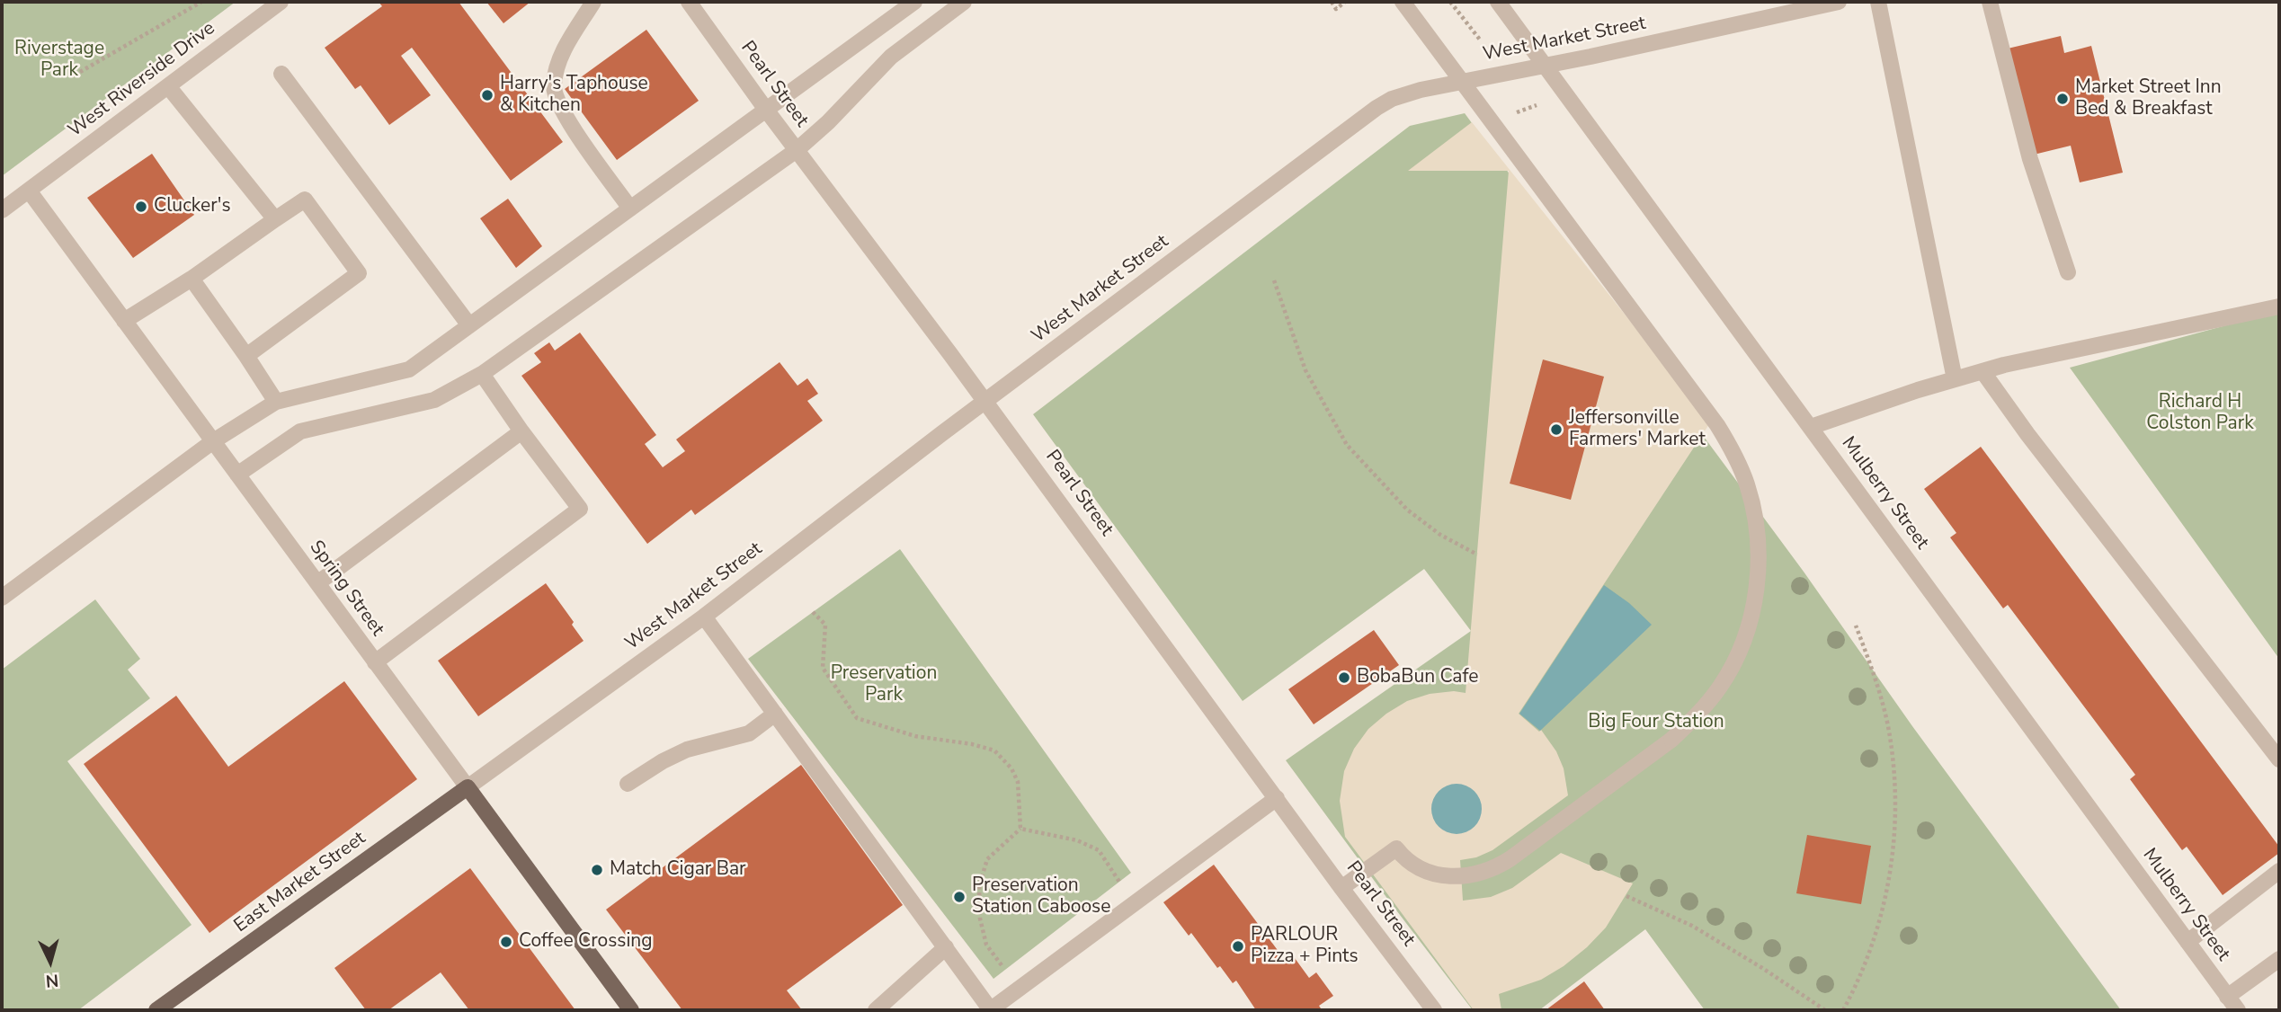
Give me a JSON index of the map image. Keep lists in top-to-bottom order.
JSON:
{
  "streets": {
    "main road": ["Spring Street", "East Market Street"],
    "street": [
      "West Market Street",
      "West Riverside Drive",
      "Pearl Street",
      "Mulberry Street"
    ]
  },
  "crossings": [
    ["West Market Street", "Pearl Street"],
    ["West Market Street", "Mulberry Street"],
    ["West Market Street", "Spring Street"],
    ["West Market Street", "East Market Street"],
    ["West Riverside Drive", "Spring Street"],
    ["Spring Street", "East Market Street"]
  ],
  "parks": [
    "Riverstage Park",
    "Richard H Colston Park",
    "Preservation Park",
    "Big Four Station"
  ],
  "places": [
    "Harry's Taphouse & Kitchen",
    "Market Street Inn Bed & Breakfast",
    "Clucker's",
    "Jeffersonville Farmers' Market",
    "BobaBun Cafe",
    "Match Cigar Bar",
    "Preservation Station Caboose",
    "Coffee Crossing",
    "PARLOUR Pizza + Pints"
  ],
  "north": "bottom"
}
